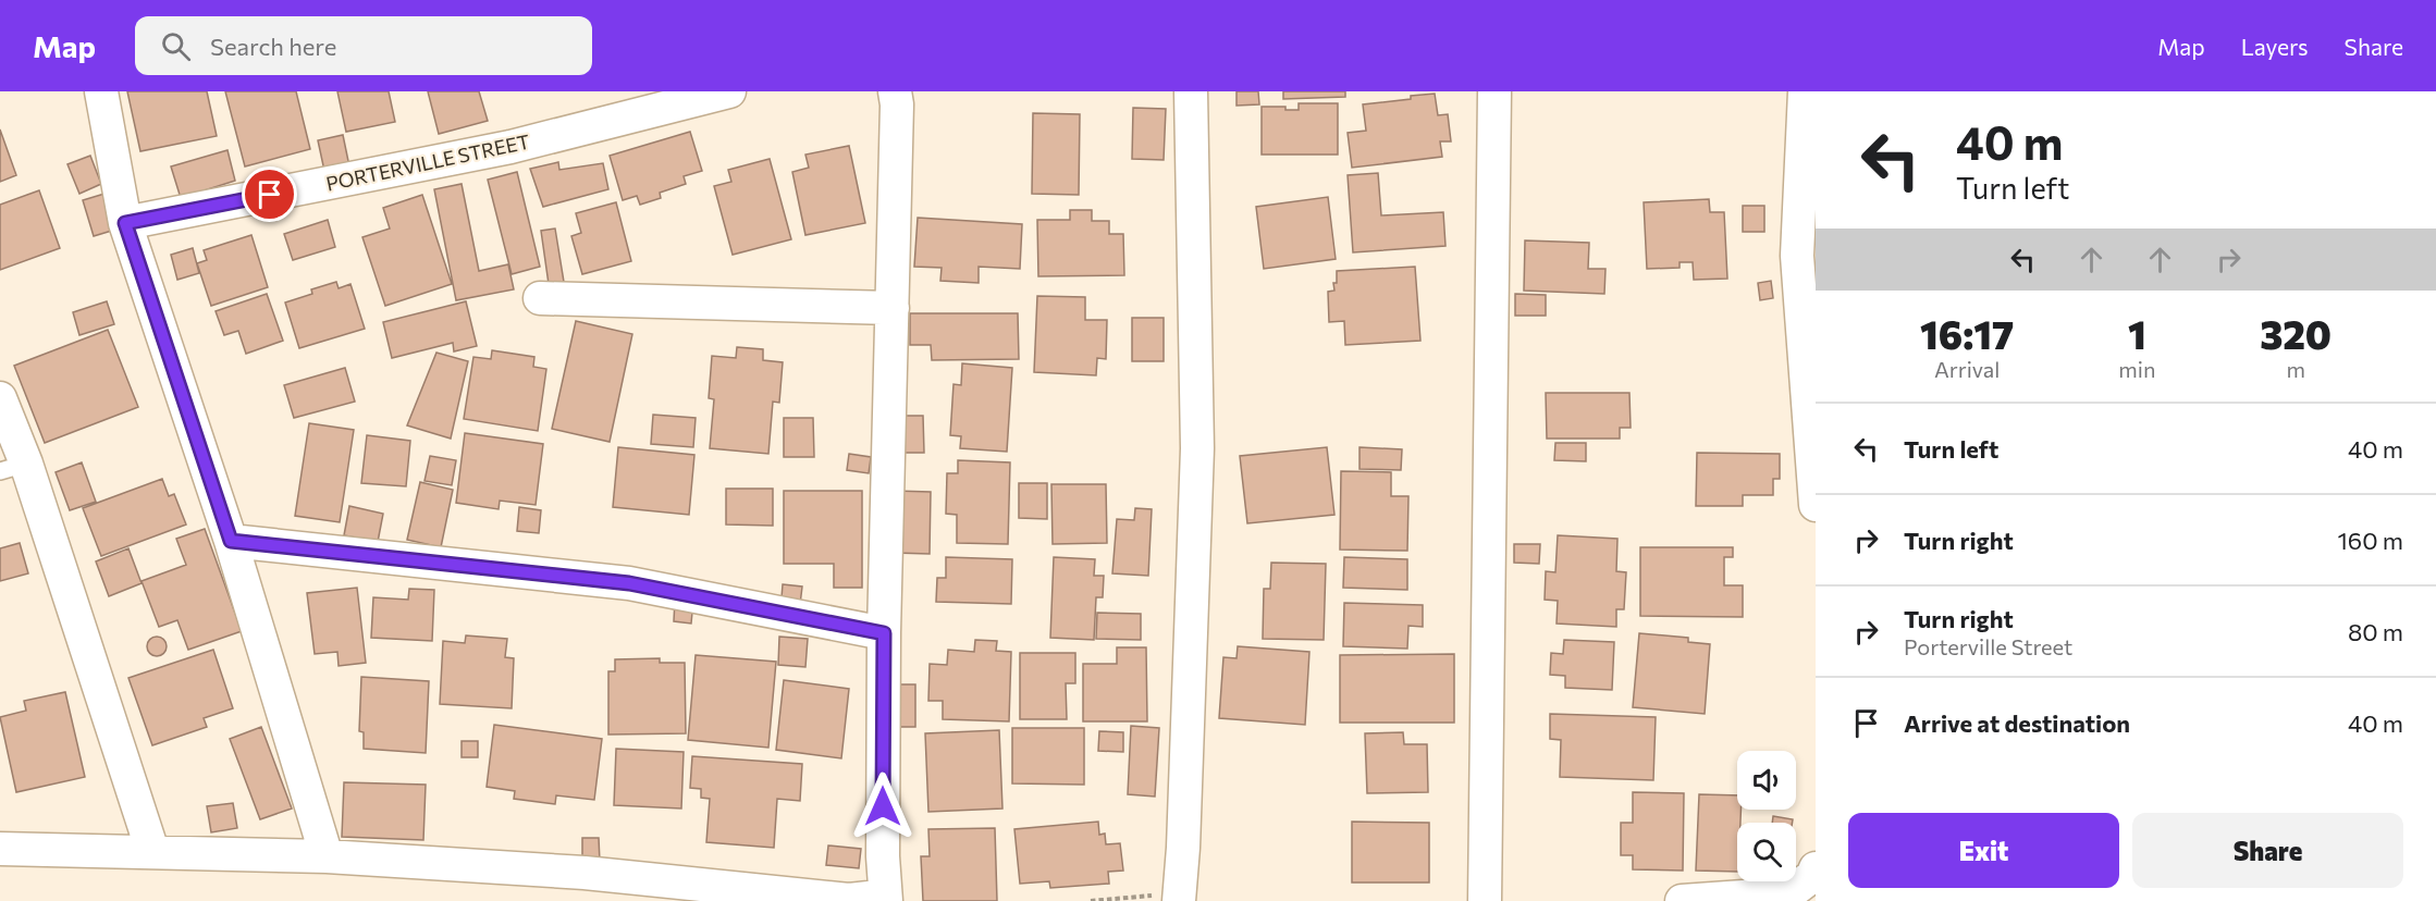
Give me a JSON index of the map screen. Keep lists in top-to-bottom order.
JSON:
{
  "streets": {
    "street": ["PORTERVILLE STREET"]
  },
  "page": {
    "header": "Map",
    "search": "Search here",
    "nav": ["Map", "Layers", "Share"],
    "turn": ["40 m", "Turn left"],
    "eta": [
      "16:17",
      "Arrival",
      "1",
      "min",
      "320",
      "m"
    ],
    "list": [
      {
        "name": "Turn left",
        "value": "40 m"
      },
      {
        "name": "Turn right",
        "value": "160 m"
      },
      {
        "name": "Turn right",
        "note": "Porterville Street",
        "value": "80 m"
      },
      {
        "name": "Arrive at destination",
        "value": "40 m"
      }
    ],
    "buttons": ["Exit", "Share"]
  }
}
